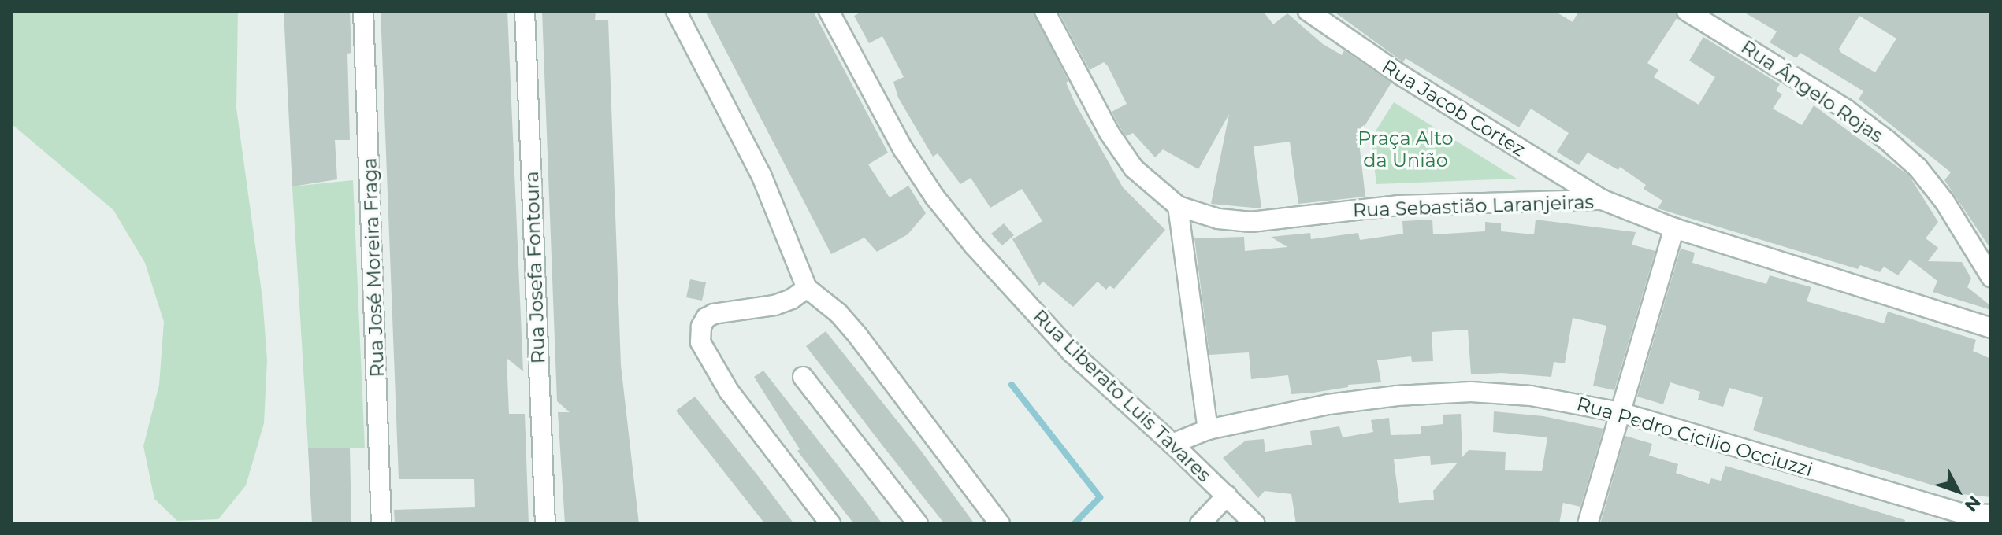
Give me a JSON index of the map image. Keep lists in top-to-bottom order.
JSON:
{
  "streets": {
    "street": [
      "Rua Ângelo Rojas",
      "Rua Jacob Cortez",
      "Rua Sebastião Laranjeiras",
      "Rua José Moreira Fraga",
      "Rua Josefa Fontoura",
      "Rua Liberato Luis Tavares",
      "Rua Pedro Cicilio Occiuzzi"
    ]
  },
  "crossings": [
    ["Rua Jacob Cortez", "Rua Sebastião Laranjeiras"],
    ["Rua Liberato Luis Tavares", "Rua Pedro Cicilio Occiuzzi"]
  ],
  "parks": ["Praça Alto da União"],
  "north": "bottom right"
}
